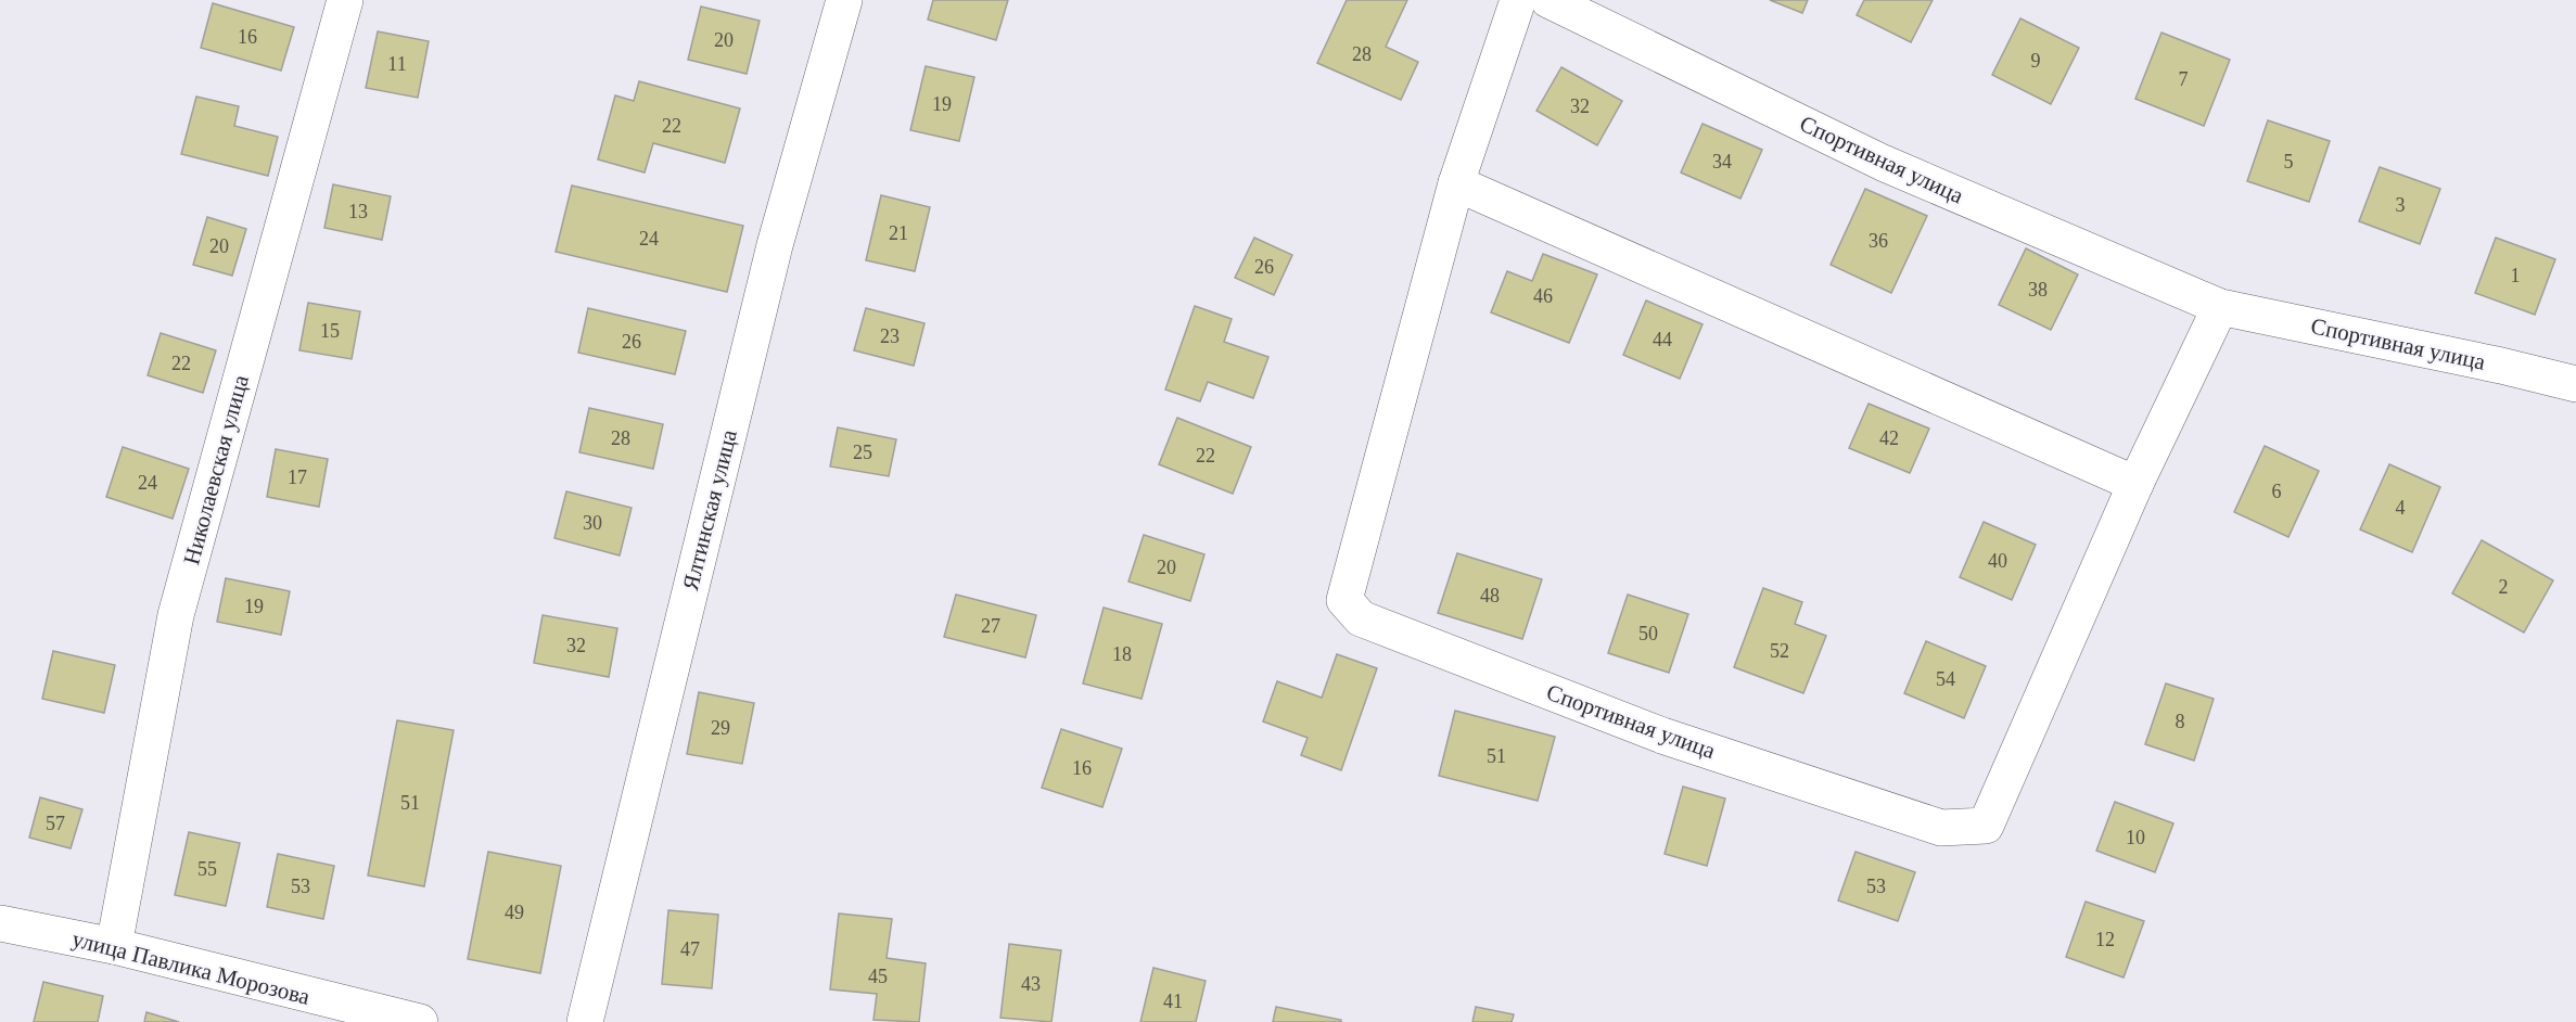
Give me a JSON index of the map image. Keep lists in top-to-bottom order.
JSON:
{
  "streets": {
    "street": [
      "Спортивная улица",
      "Николаевская улица",
      "Ялтинская улица",
      "улица Павлика Морозова"
    ]
  },
  "crossings": [
    ["Николаевская улица", "улица Павлика Морозова"]
  ],
  "house_numbers": [
    "16",
    "20",
    "28",
    "9",
    "11",
    "7",
    "19",
    "32",
    "22",
    "34",
    "5",
    "3",
    "13",
    "21",
    "24",
    "36",
    "20",
    "26",
    "1",
    "38",
    "46",
    "15",
    "23",
    "44",
    "26",
    "22",
    "28",
    "42",
    "25",
    "22",
    "17",
    "24",
    "6",
    "4",
    "30",
    "40",
    "20",
    "2",
    "48",
    "19",
    "27",
    "50",
    "32",
    "52",
    "18",
    "54",
    "8",
    "29",
    "51",
    "16",
    "51",
    "57",
    "10",
    "55",
    "53",
    "53",
    "49",
    "12",
    "47",
    "45",
    "43",
    "41"
  ]
}
